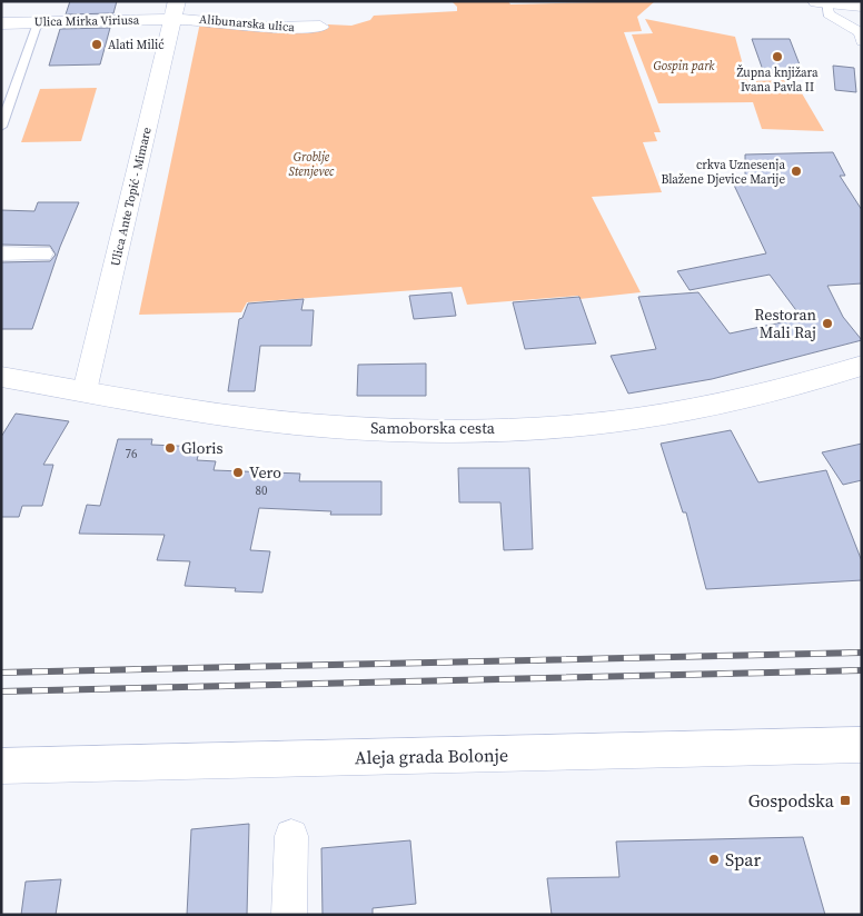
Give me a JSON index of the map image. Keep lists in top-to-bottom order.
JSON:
{
  "streets": {
    "street": [
      "Ulica Mirka Viriusa",
      "Alibunarska ulica",
      "Ulica Ante Topić - Mimare",
      "Samoborska cesta",
      "Aleja grada Bolonje"
    ]
  },
  "crossings": [
    ["Ulica Mirka Viriusa", "Alibunarska ulica"],
    ["Ulica Mirka Viriusa", "Ulica Ante Topić - Mimare"],
    ["Alibunarska ulica", "Ulica Ante Topić - Mimare"],
    ["Ulica Ante Topić - Mimare", "Samoborska cesta"]
  ],
  "parks": ["Gospin park", "Groblje Stenjevec"],
  "places": {
    "other": [
      "Alati Milić",
      "Župna knjižara Ivana Pavla II",
      "crkva Uznesenja Blažene Djevice Marije",
      "Restoran Mali Raj",
      "Gloris",
      "Vero",
      "Spar"
    ],
    "transit": ["Gospodska"]
  },
  "house_numbers": ["76", "80"]
}
